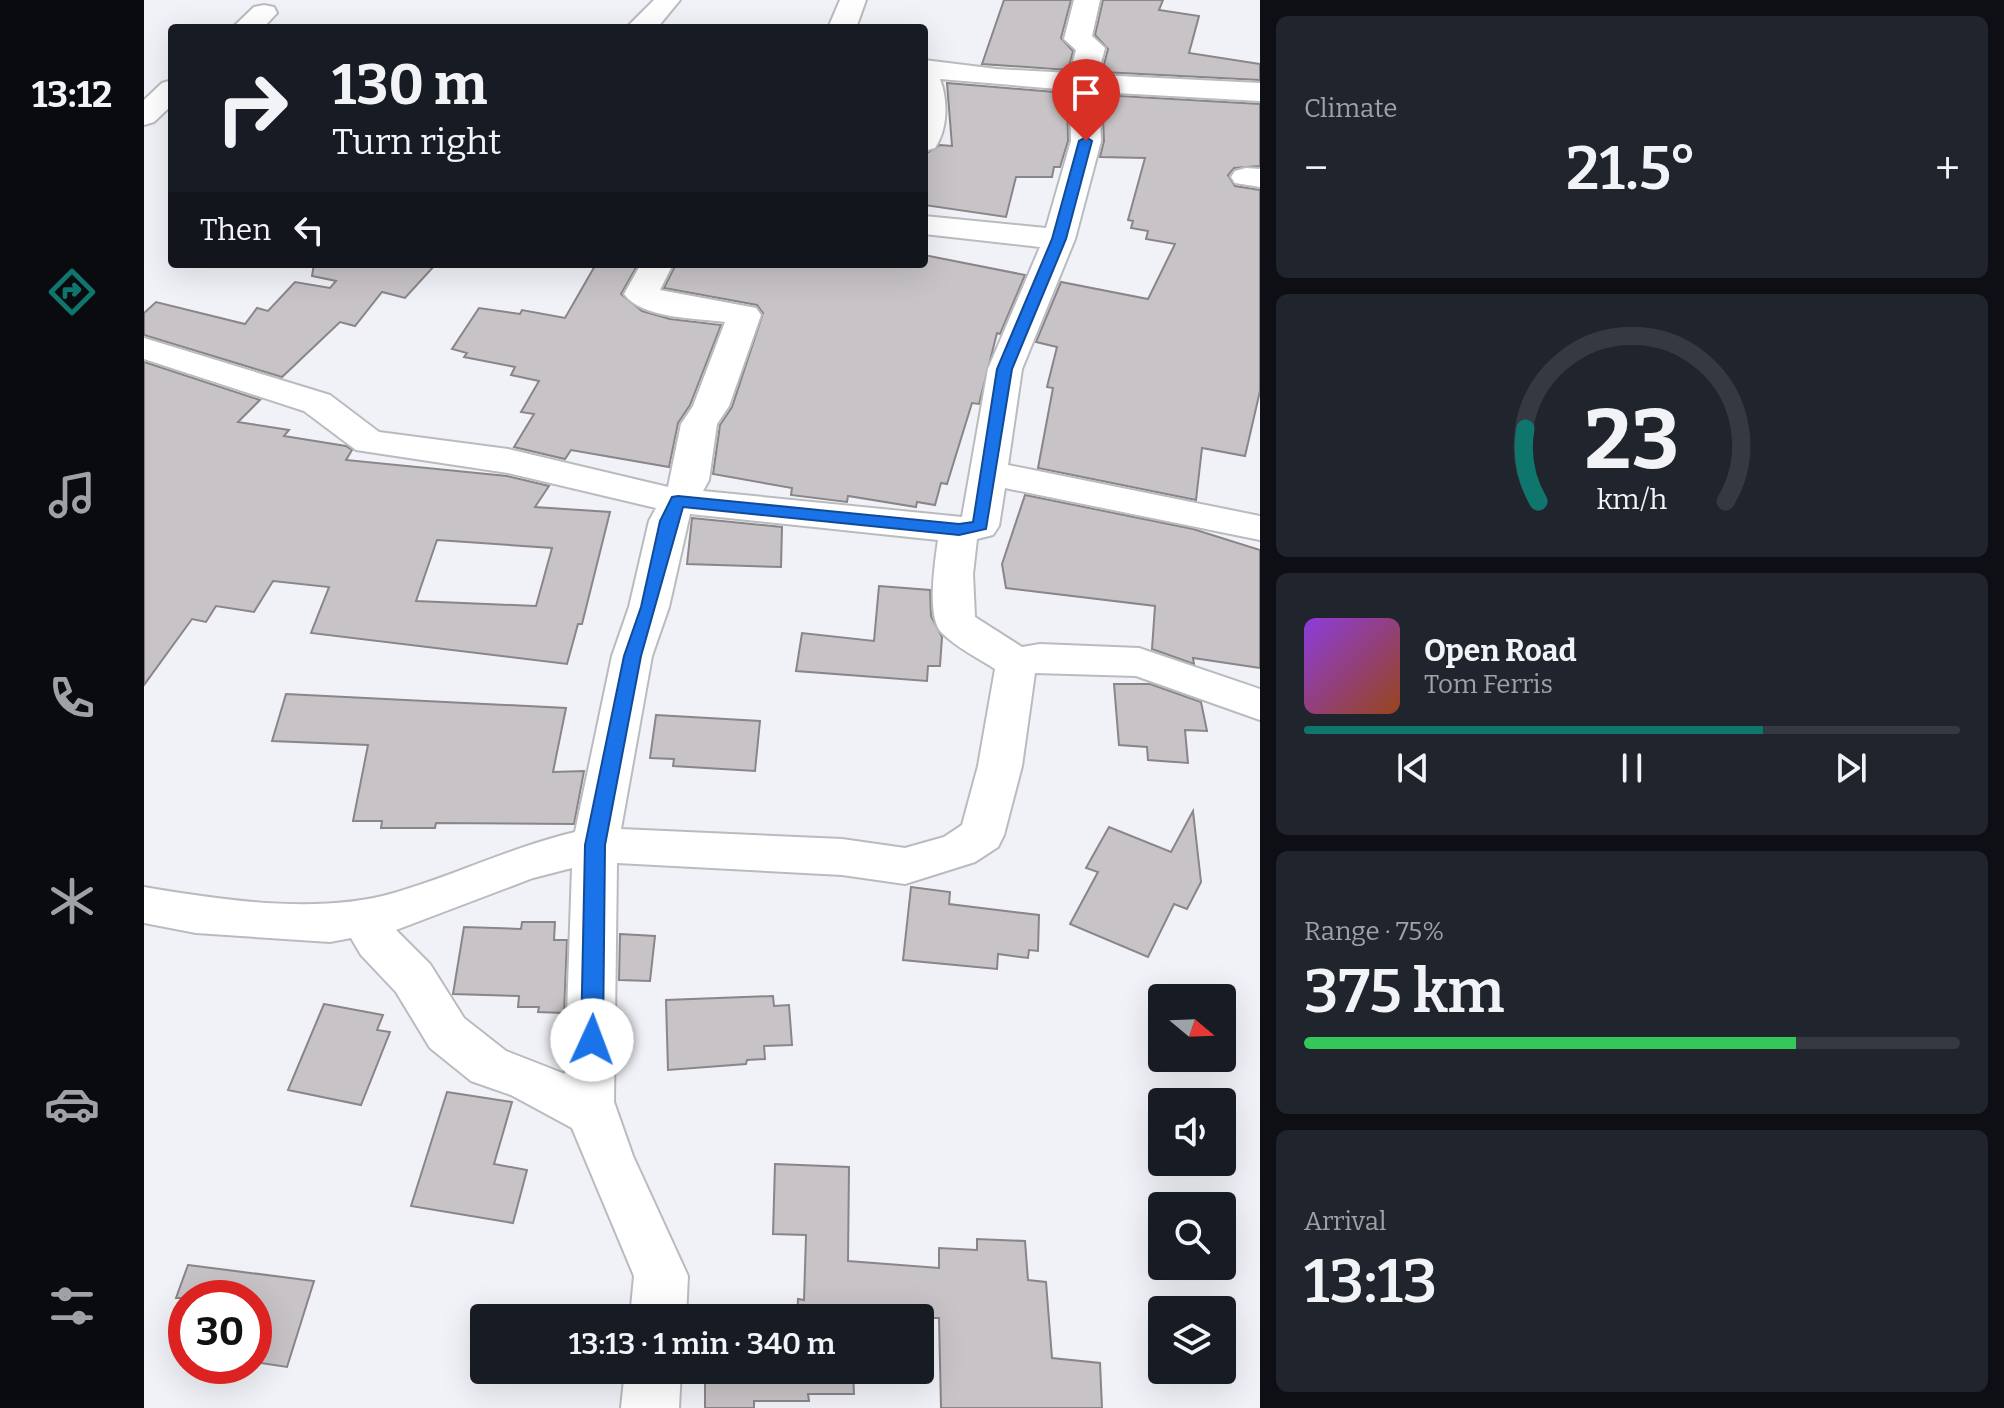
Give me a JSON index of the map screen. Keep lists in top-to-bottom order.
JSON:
{
  "north": "right",
  "page": {
    "tabs": "13:12",
    "tile": [
      "Climate",
      ["Range · 75%", "375 km"],
      ["Arrival", "13:13"]
    ],
    "turn": ["130 m", "Turn right"],
    "heat": ["−", "21.5°", "+"],
    "then": "Then",
    "song": ["Open Road", "Tom Ferris"],
    "limit": "30",
    "trip": "13:13 · 1 min · 340 m",
    "gauge": ["23", "km/h"]
  }
}
